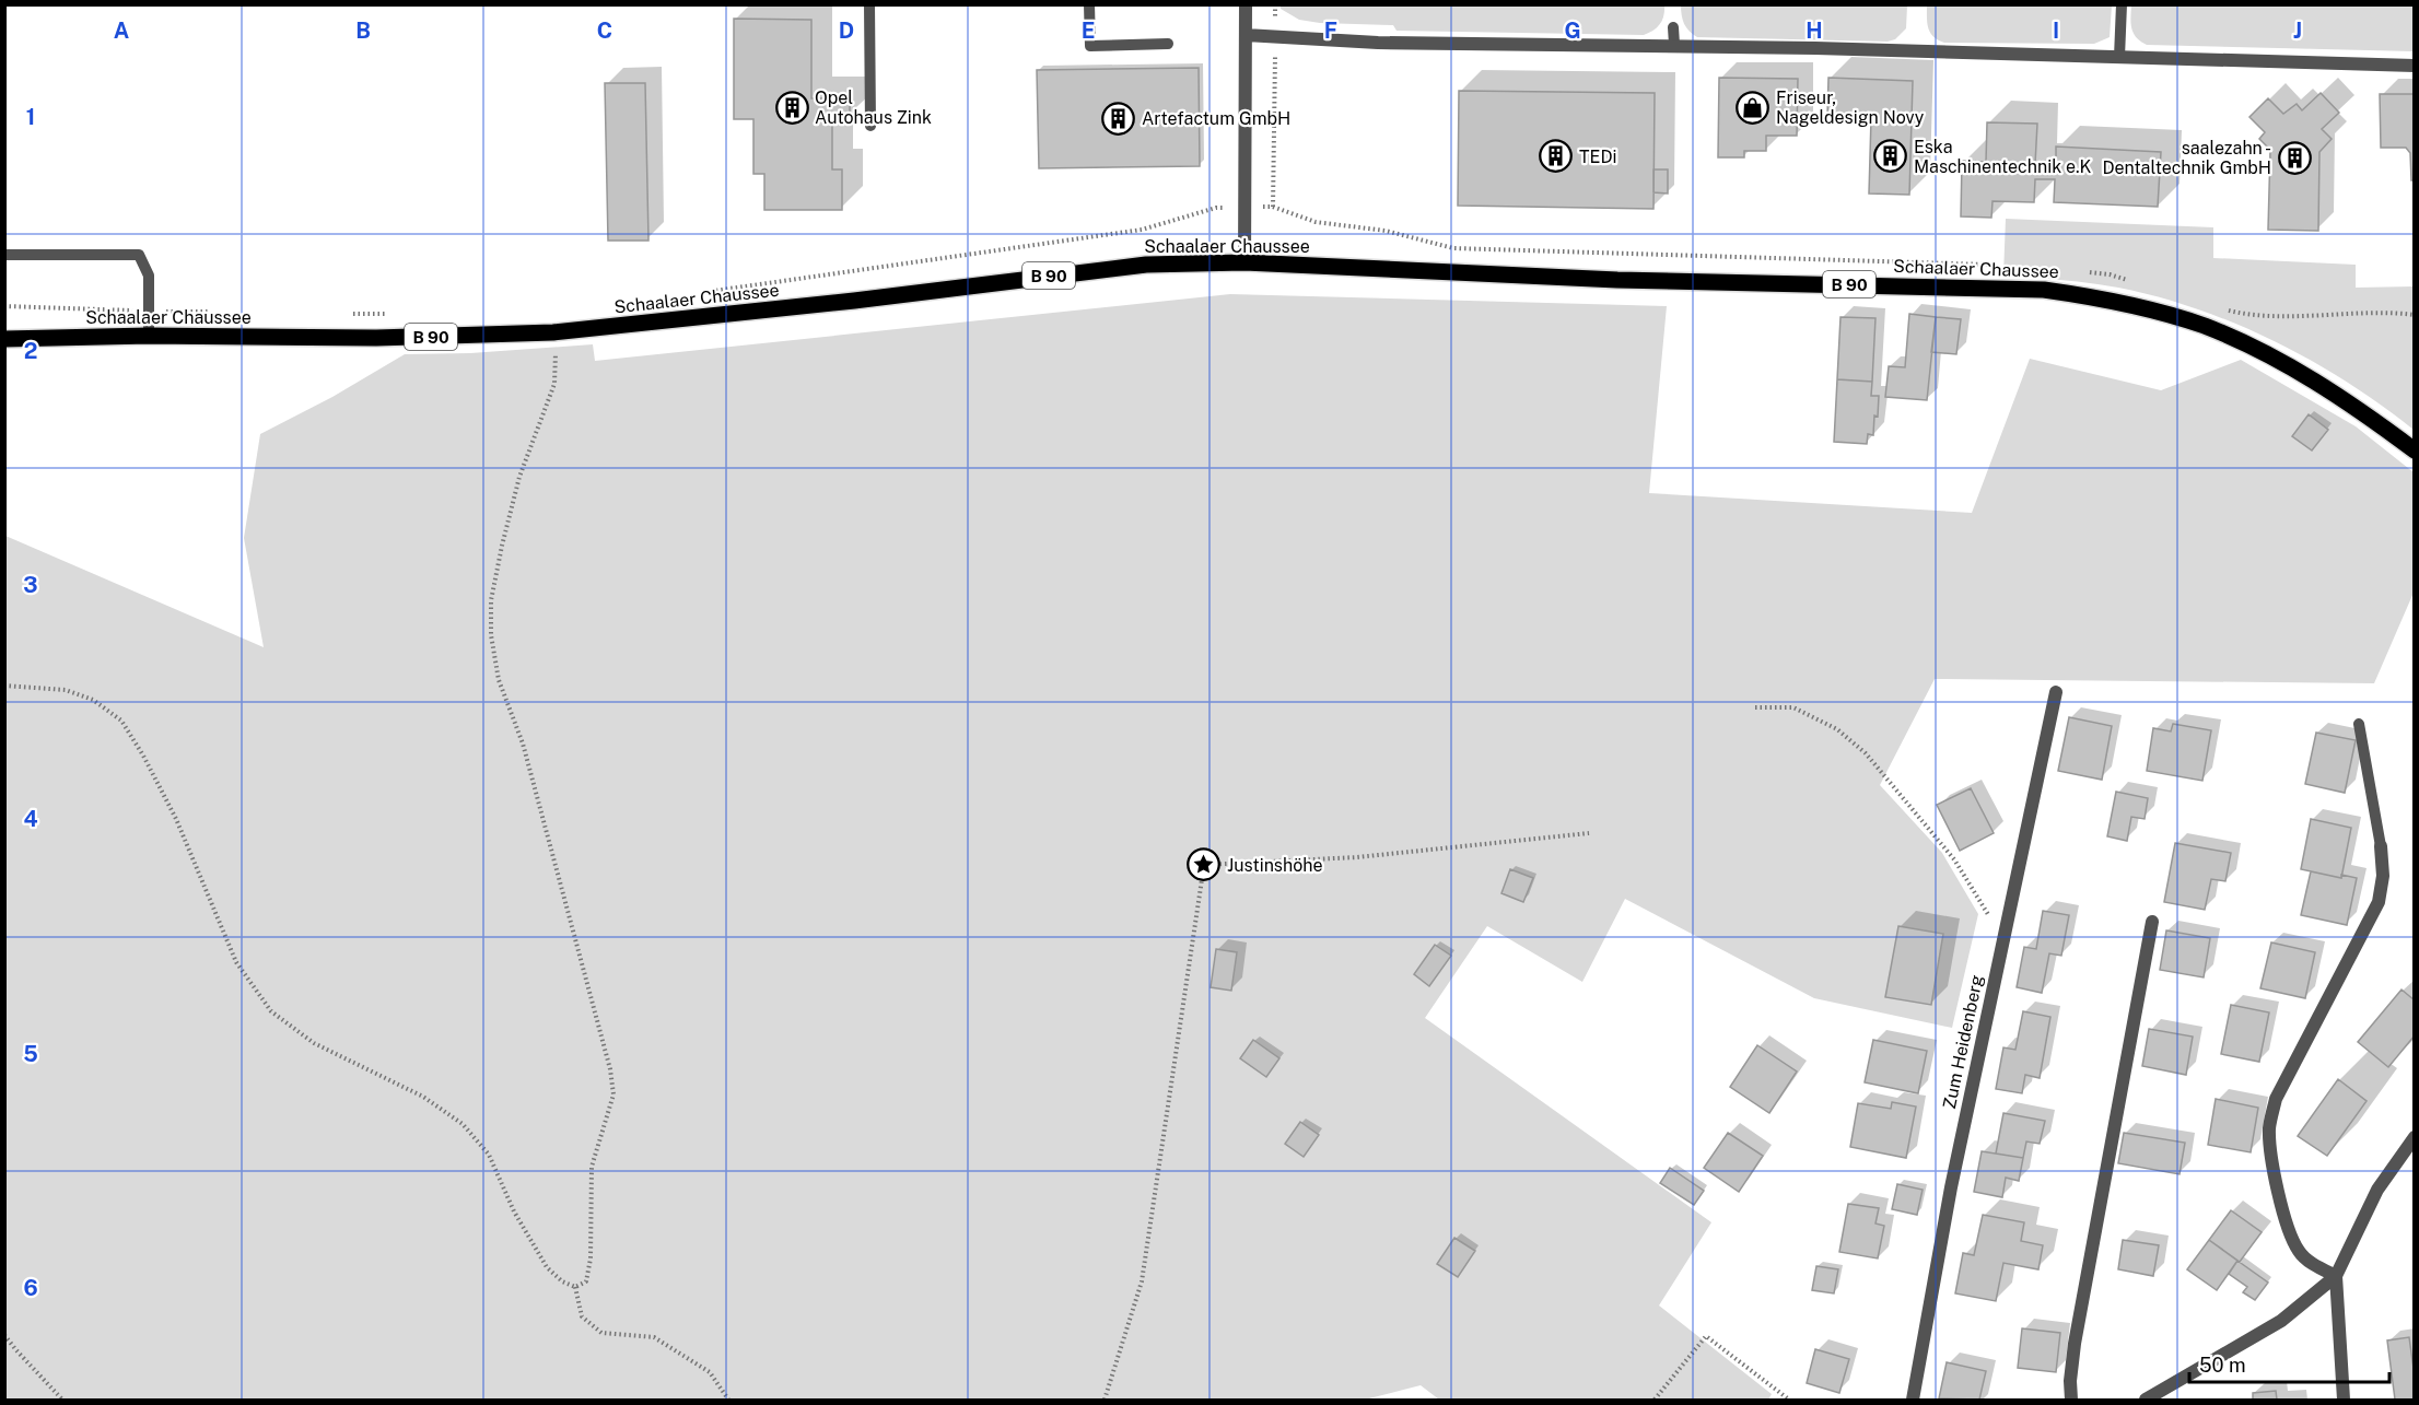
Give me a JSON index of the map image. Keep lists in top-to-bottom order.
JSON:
{
  "streets": {
    "main road": ["Schaalaer Chaussee", "B 90"],
    "street": ["Zum Heidenberg"]
  },
  "places": {
    "building": [
      "Opel Autohaus Zink",
      "Artefactum GmbH",
      "TEDi",
      "Eska Maschinentechnik e.K",
      "saalezahn - Dentaltechnik GmbH"
    ],
    "shop": ["Friseur, Nageldesign Novy"],
    "place": ["Justinshöhe"]
  },
  "scale_bar": "50 m",
  "grid": {
    "columns": [
      "A",
      "B",
      "C",
      "D",
      "E",
      "F",
      "G",
      "H",
      "I",
      "J"
    ],
    "rows": [
      "1",
      "2",
      "3",
      "4",
      "5",
      "6"
    ]
  }
}
